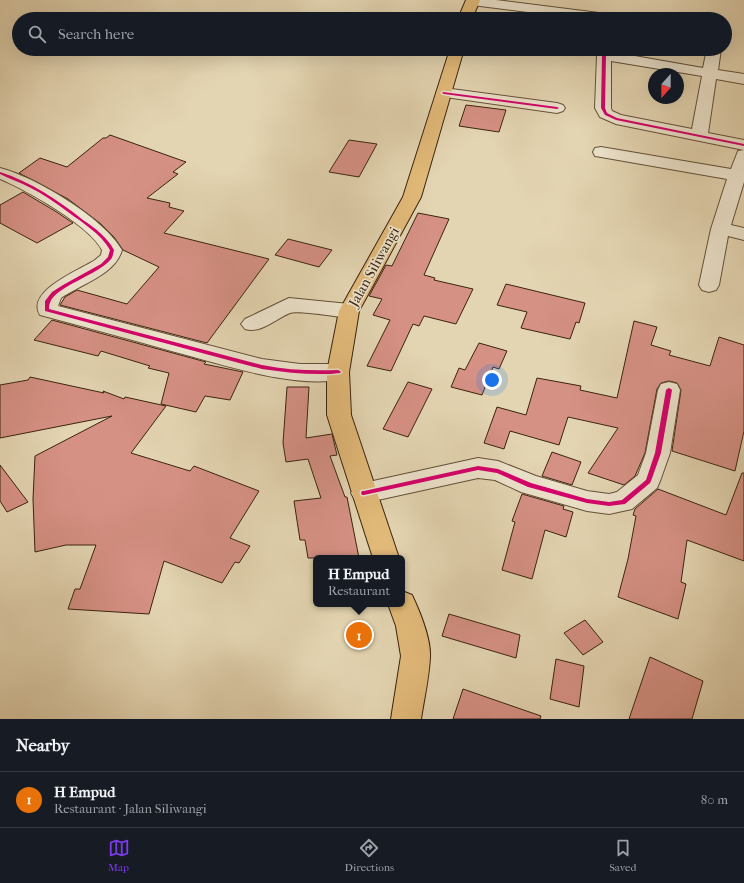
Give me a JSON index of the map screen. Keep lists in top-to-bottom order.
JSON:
{
  "streets": {
    "main road": ["Jalan Siliwangi"]
  },
  "north": "bottom",
  "page": {
    "search": "Search here",
    "popup": ["H Empud", "Restaurant"],
    "pins": "1",
    "heading": "Nearby",
    "list": [
      {
        "mark": "1",
        "name": "H Empud",
        "note": "Restaurant · Jalan Siliwangi",
        "value": "80 m"
      }
    ],
    "nav": ["Map", "Directions", "Saved"]
  }
}
